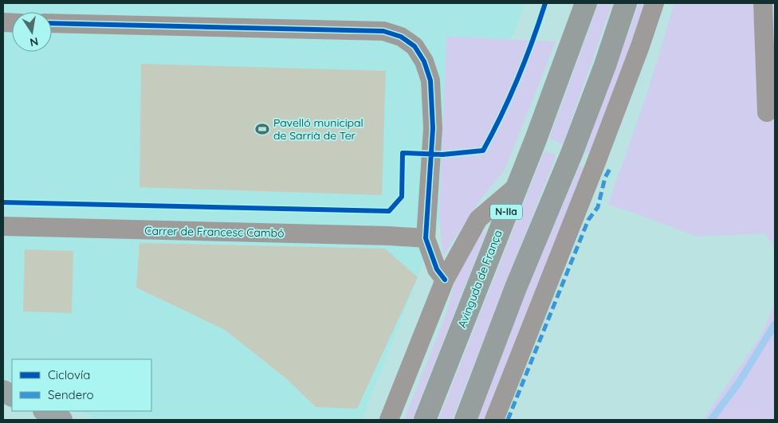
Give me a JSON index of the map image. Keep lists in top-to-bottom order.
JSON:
{
  "streets": {
    "main road": ["N-IIa", "Avinguda de França"],
    "street": ["Carrer de Francesc Cambó"]
  },
  "places": {
    "sports": ["Pavelló municipal de Sarrià de Ter"]
  },
  "legend": ["Ciclovía", "Sendero"],
  "north": "bottom"
}
